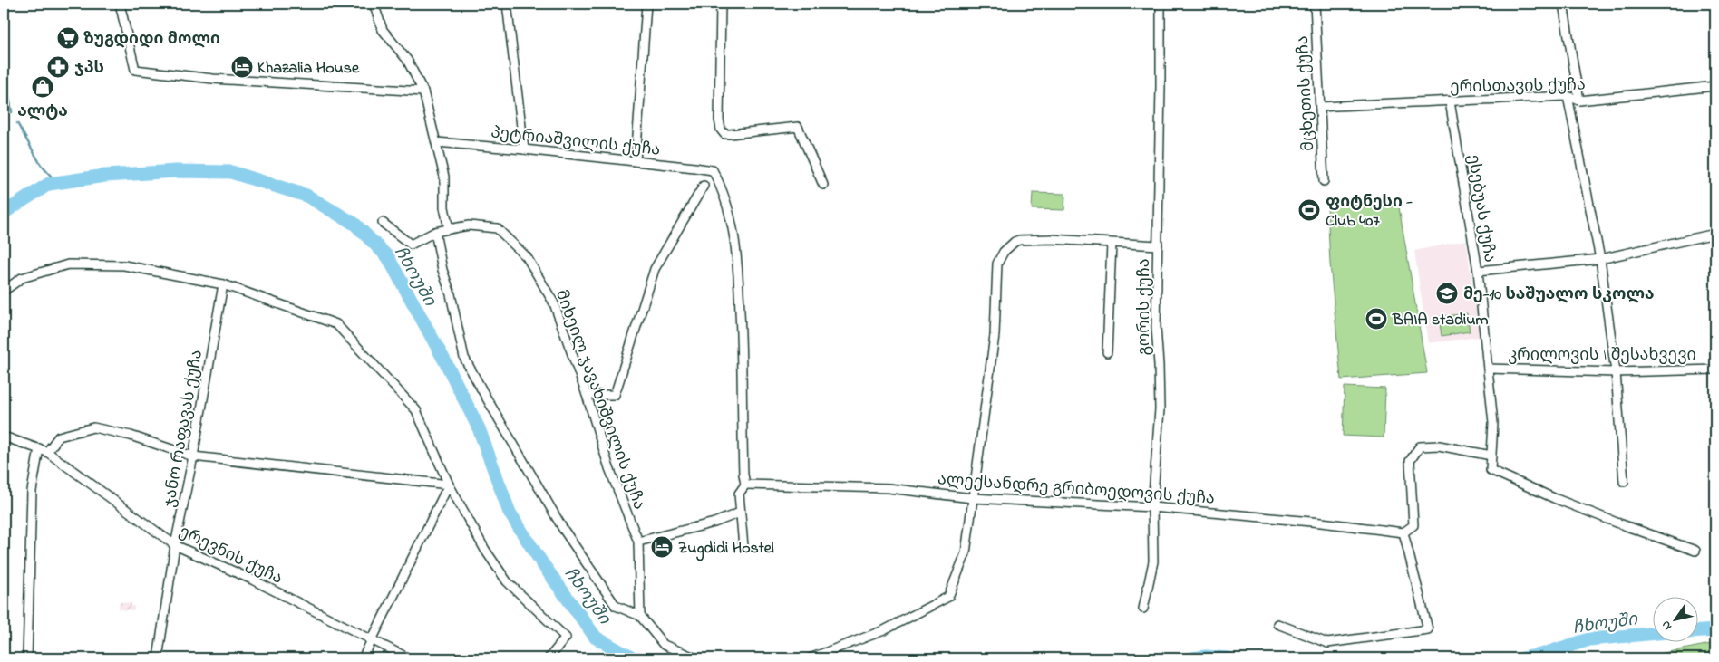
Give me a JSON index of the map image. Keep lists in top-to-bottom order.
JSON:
{
  "streets": {
    "street": [
      "ერისთავის ქუჩა",
      "მცხეთის ქუჩა",
      "პეტრიაშვილის ქუჩა",
      "ესებუას ქუჩა",
      "გორის ქუჩა",
      "კრილოვის I შესახვევი",
      "მიხეილ ჯავახიშვილის ქუჩა",
      "ჯანო რაფავას ქუჩა",
      "ალექსანდრე გრიბოედოვის ქუჩა",
      "ერევნის ქუჩა"
    ]
  },
  "crossings": [
    ["ერისთავის ქუჩა", "მცხეთის ქუჩა"],
    ["ერისთავის ქუჩა", "ესებუას ქუჩა"],
    ["პეტრიაშვილის ქუჩა", "ალექსანდრე გრიბოედოვის ქუჩა"],
    ["ესებუას ქუჩა", "კრილოვის I შესახვევი"],
    ["გორის ქუჩა", "ალექსანდრე გრიბოედოვის ქუჩა"],
    ["ჯანო რაფავას ქუჩა", "ერევნის ქუჩა"]
  ],
  "water": ["ჩხოუში"],
  "places": {
    "supermarket": ["ზუგდიდი მოლი"],
    "pharmacy": ["ჯპს"],
    "hotel": ["Khazalia House", "Zugdidi Hostel"],
    "shop": ["ალტა"],
    "sports": ["ფიტნესი - Club 407", "BAIA stadium"],
    "school or university": ["მე-10 საშუალო სკოლა"]
  },
  "north": "bottom left"
}
